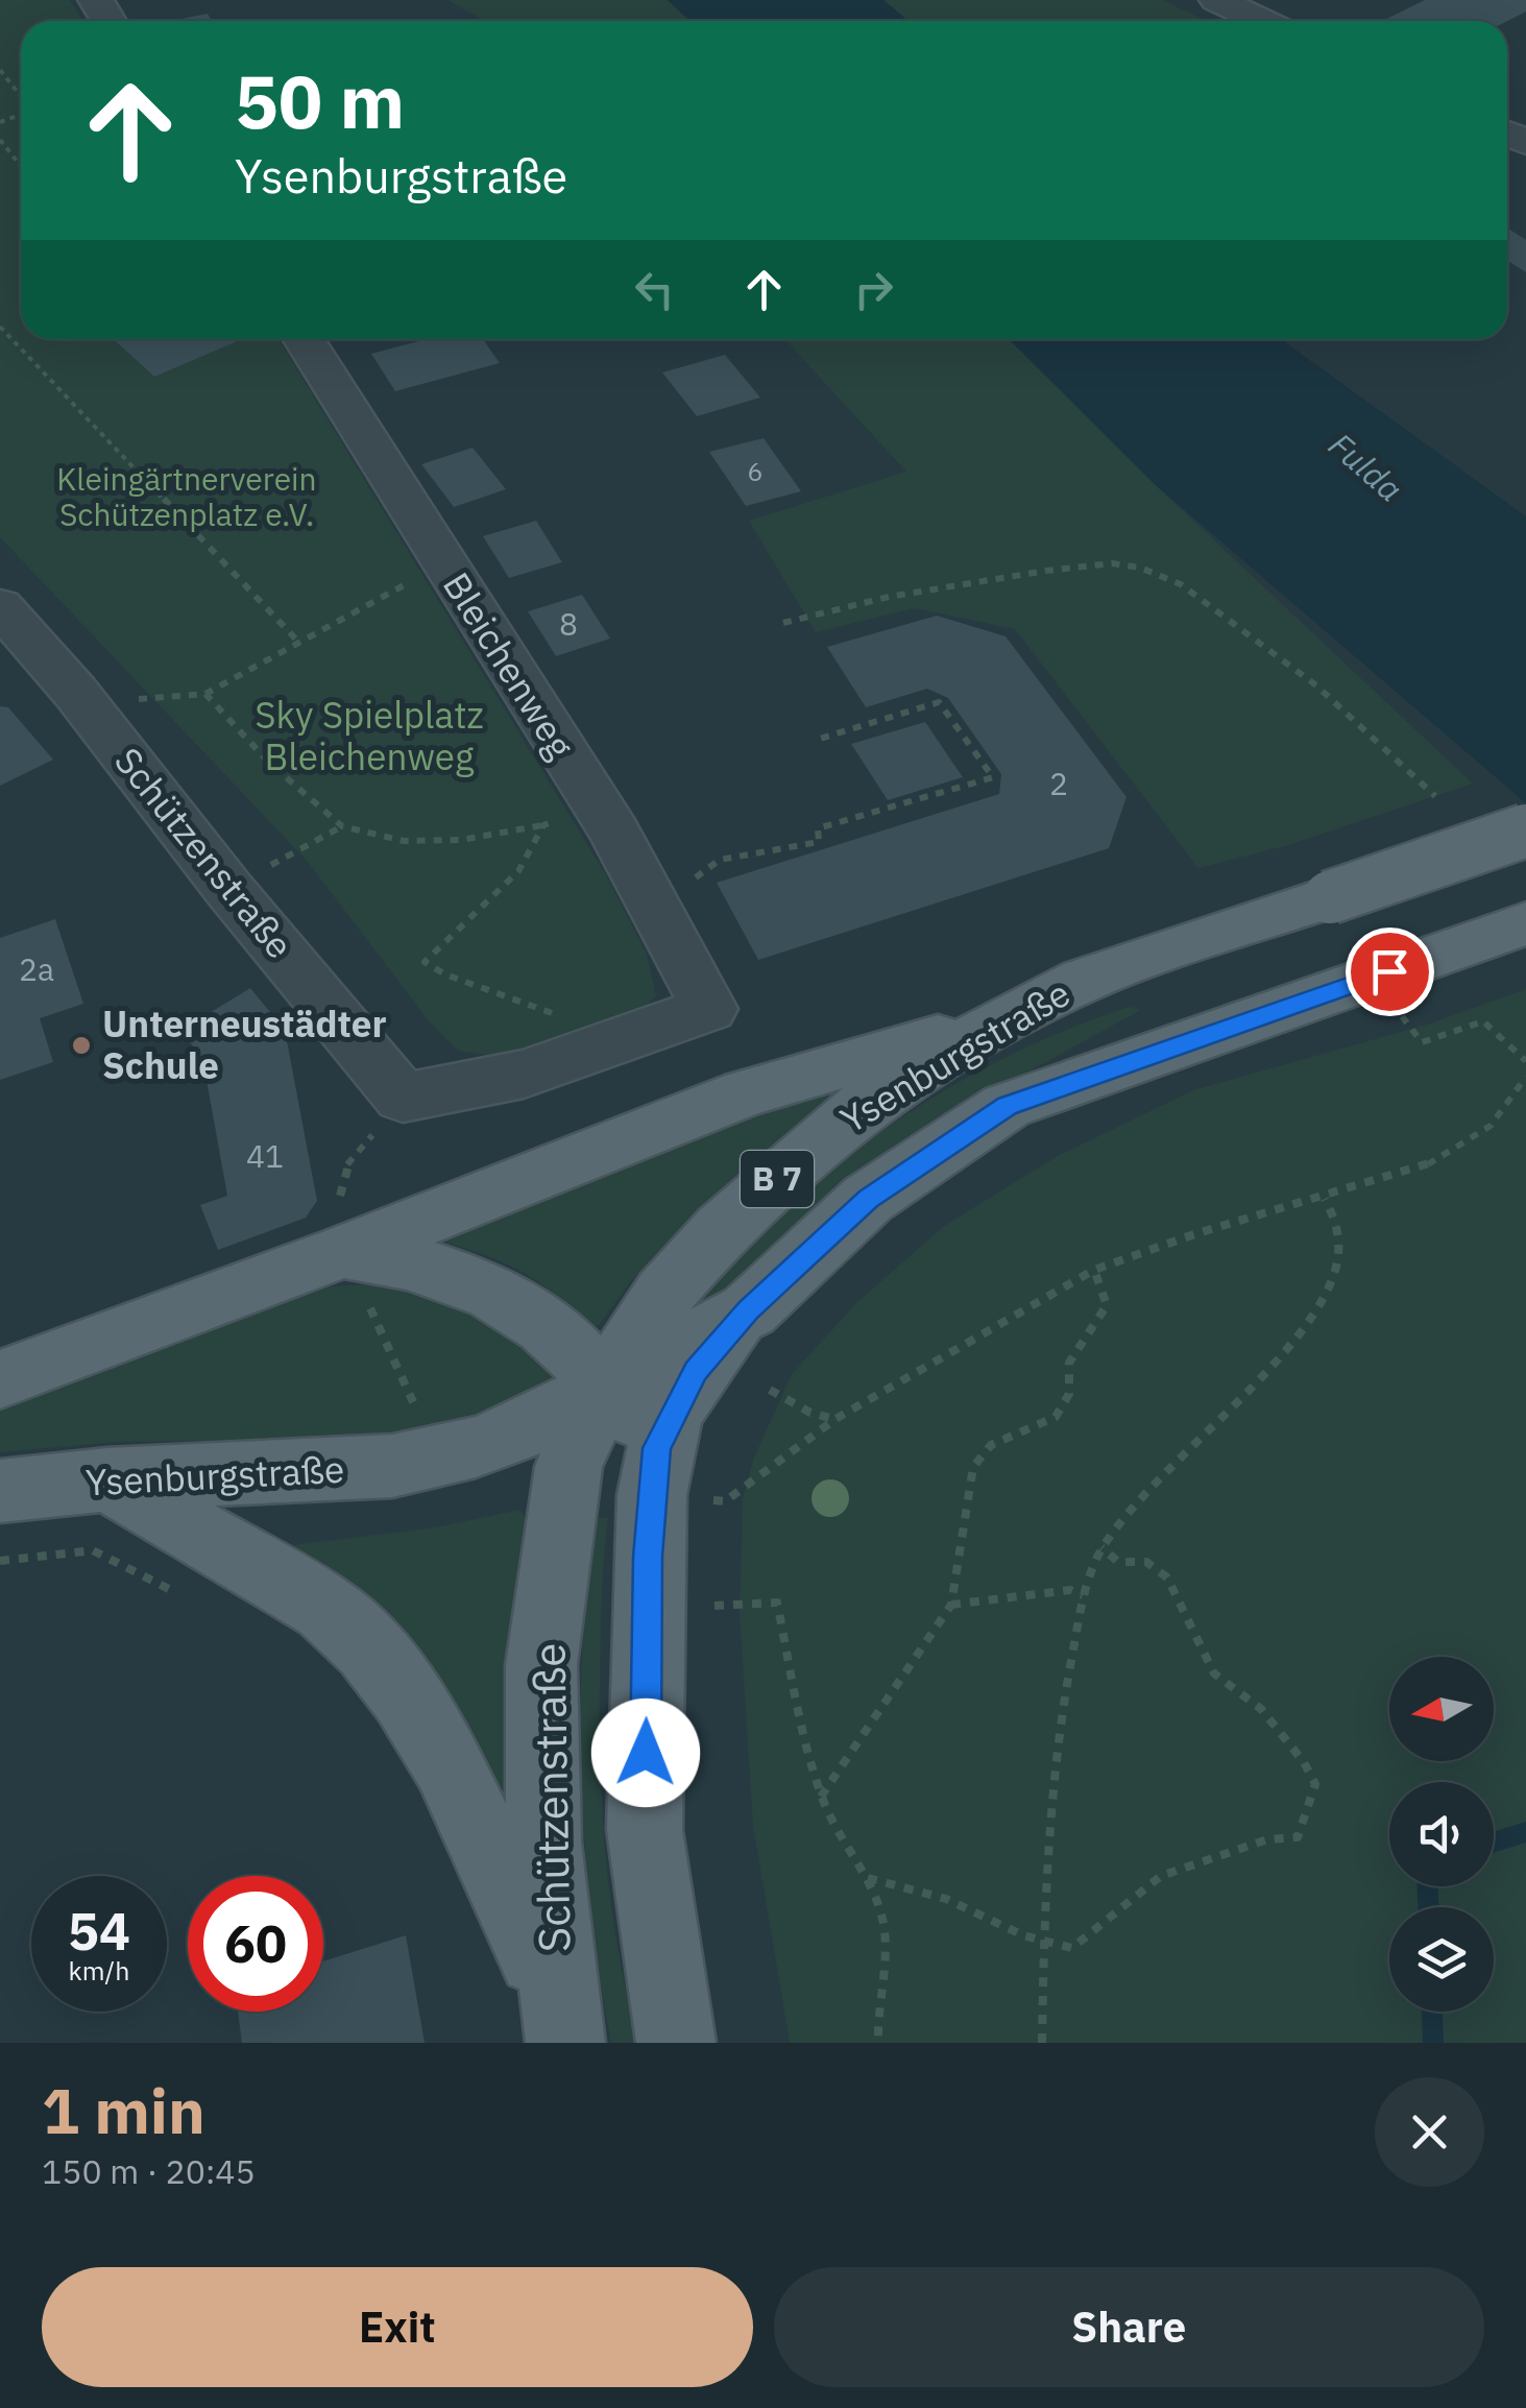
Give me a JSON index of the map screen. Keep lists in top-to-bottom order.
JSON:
{
  "streets": {
    "main road": ["Schützenstraße", "Ysenburgstraße", "B 7"],
    "street": ["Bleichenweg"]
  },
  "crossings": [
    ["Bleichenweg", "Schützenstraße"],
    ["Schützenstraße", "Ysenburgstraße"],
    ["Ysenburgstraße", "B 7"]
  ],
  "water": ["Fulda"],
  "parks": ["Kleingärtnerverein Schützenplatz e.V.", "Sky Spielplatz Bleichenweg"],
  "places": ["Unterneustädter Schule"],
  "house_numbers": [
    "6",
    "8",
    "2",
    "2a",
    "41"
  ],
  "north": "left",
  "page": {
    "turn": ["50 m", "Ysenburgstraße"],
    "speed": "54 km/h",
    "limit": "60",
    "heading": ["1 min", "150 m · 20:45"],
    "buttons": ["Exit", "Share"]
  }
}
